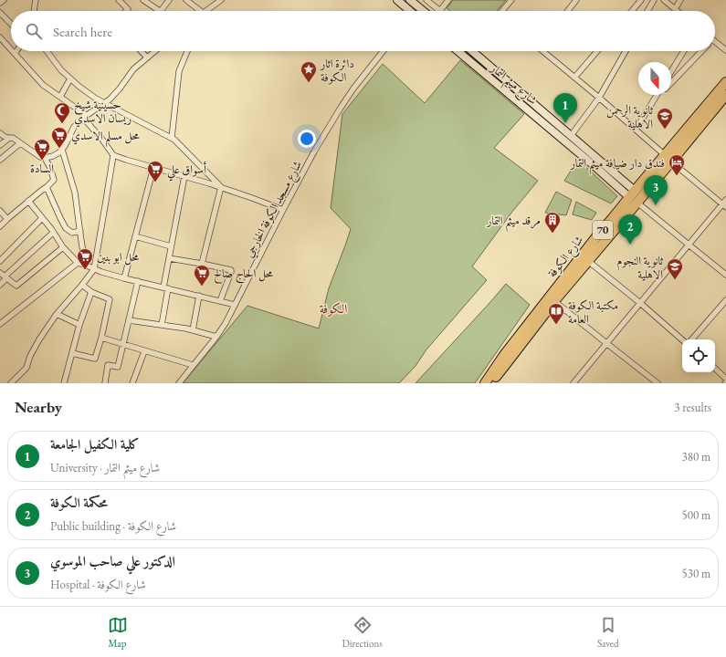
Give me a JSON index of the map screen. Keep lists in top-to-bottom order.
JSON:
{
  "streets": {
    "highway": ["70", "شارع الكوفة"],
    "street": ["شارع ميثم التمار", "شارع مسجد الكوفة الخارجي"]
  },
  "crossings": [
    ["شارع ميثم التمار", "شارع الكوفة"]
  ],
  "districts": ["الكوفة"],
  "places": {
    "place": ["دائرة اثار الكوفة"],
    "mosque": ["حسينية شيخ ريسان الاسدي"],
    "school or university": ["ثانوية الرحمن الاهلية", "ثانوية النجوم الاهلية"],
    "supermarket": [
      "محل مسلم الاسدي",
      "السادة",
      "أسواق علي",
      "محل ابو بنين",
      "محل الحاج صالح"
    ],
    "hotel": ["فندق دار ضيافة ميثم التمار"],
    "building": ["مرقد ميثم التمار"],
    "library": ["مكتبة الكوفة العامة"]
  },
  "north": "bottom",
  "page": {
    "search": "Search here",
    "pins": ["1", "3", "2"],
    "heading": ["Nearby", "3 results"],
    "list": [
      {
        "mark": "1",
        "name": "كلية الكفيل الجامعة",
        "note": "University · شارع ميثم التمار",
        "value": "380 m"
      },
      {
        "mark": "2",
        "name": "محكمة الكوفة",
        "note": "Public building · شارع الكوفة",
        "value": "500 m"
      },
      {
        "mark": "3",
        "name": "الدكتور علي صاحب الموسوي",
        "note": "Hospital · شارع الكوفة",
        "value": "530 m"
      }
    ],
    "nav": ["Map", "Directions", "Saved"]
  }
}
